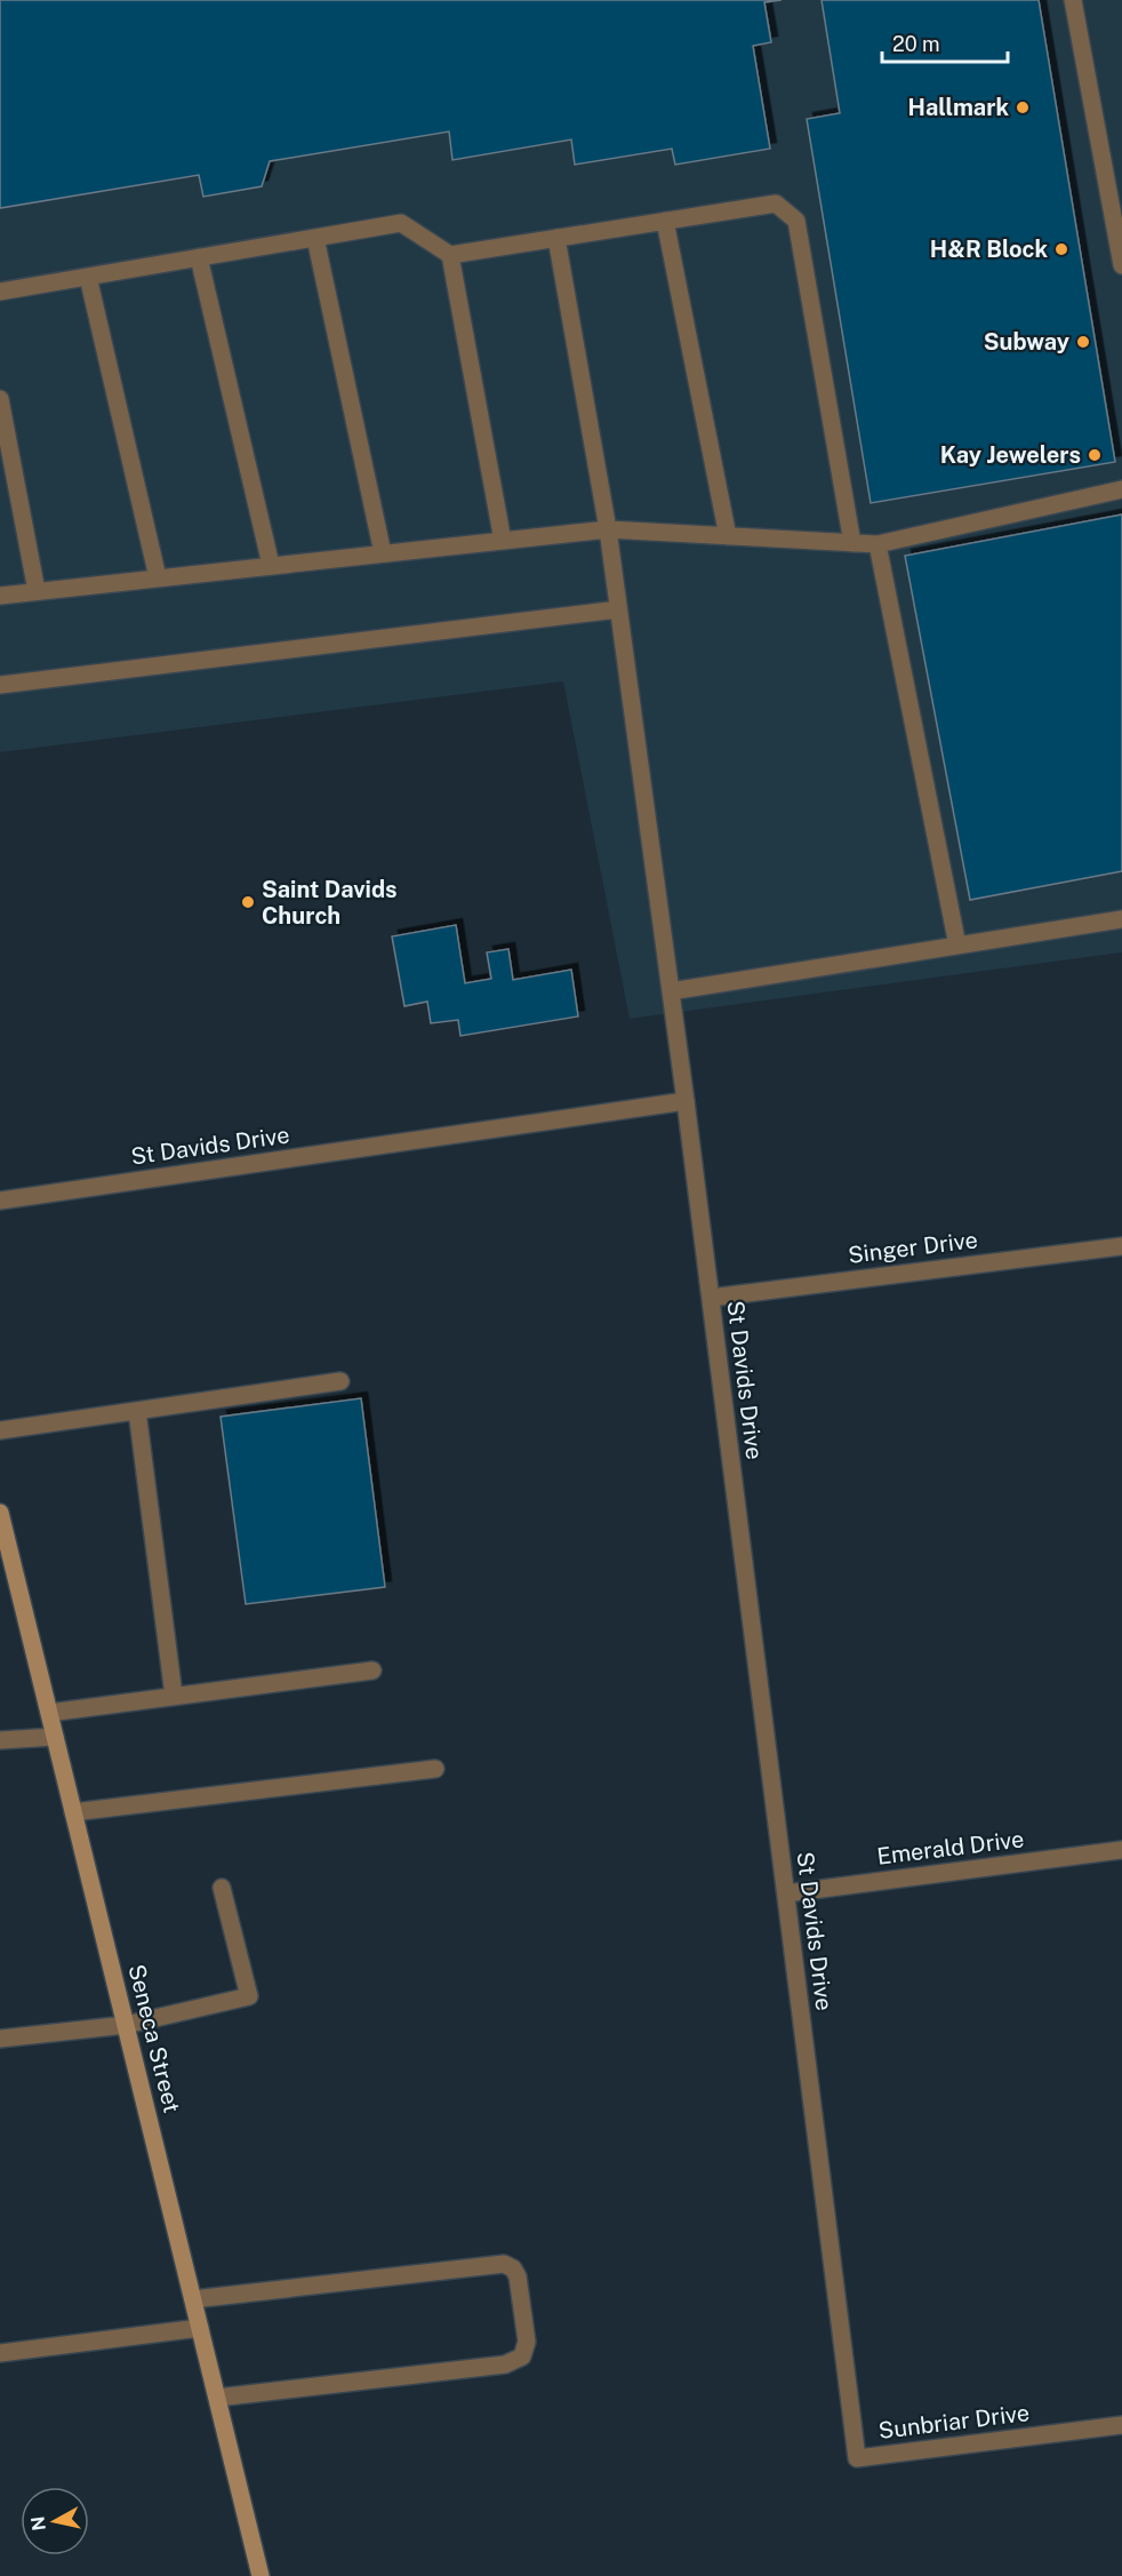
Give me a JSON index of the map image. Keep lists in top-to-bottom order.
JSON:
{
  "streets": {
    "street": [
      "St Davids Drive",
      "Singer Drive",
      "Emerald Drive",
      "Seneca Street",
      "Sunbriar Drive"
    ]
  },
  "crossings": [
    ["St Davids Drive", "Singer Drive"],
    ["St Davids Drive", "Emerald Drive"],
    ["St Davids Drive", "Sunbriar Drive"]
  ],
  "places": [
    "Hallmark",
    "H&R Block",
    "Subway",
    "Kay Jewelers",
    "Saint Davids Church"
  ],
  "scale_bar": "20 m",
  "north": "left"
}
